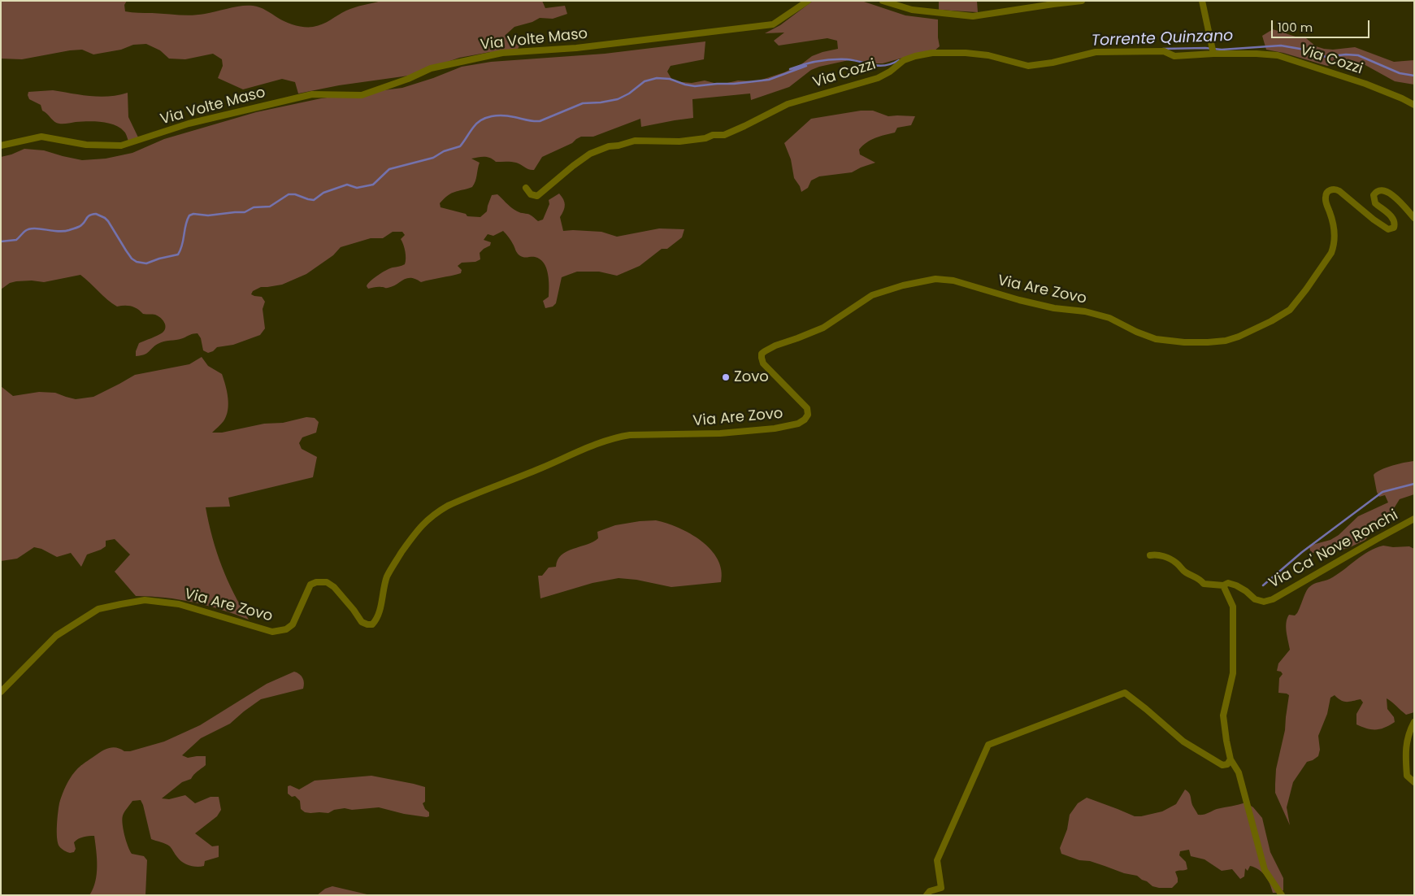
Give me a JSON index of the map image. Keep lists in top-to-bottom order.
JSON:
{
  "streets": {
    "street": [
      "Via Volte Maso",
      "Via Cozzi",
      "Via Are Zovo",
      "Via Ca' Nove Ronchi"
    ]
  },
  "water": ["Torrente Quinzano"],
  "places": ["Zovo"],
  "scale_bar": "100 m"
}
